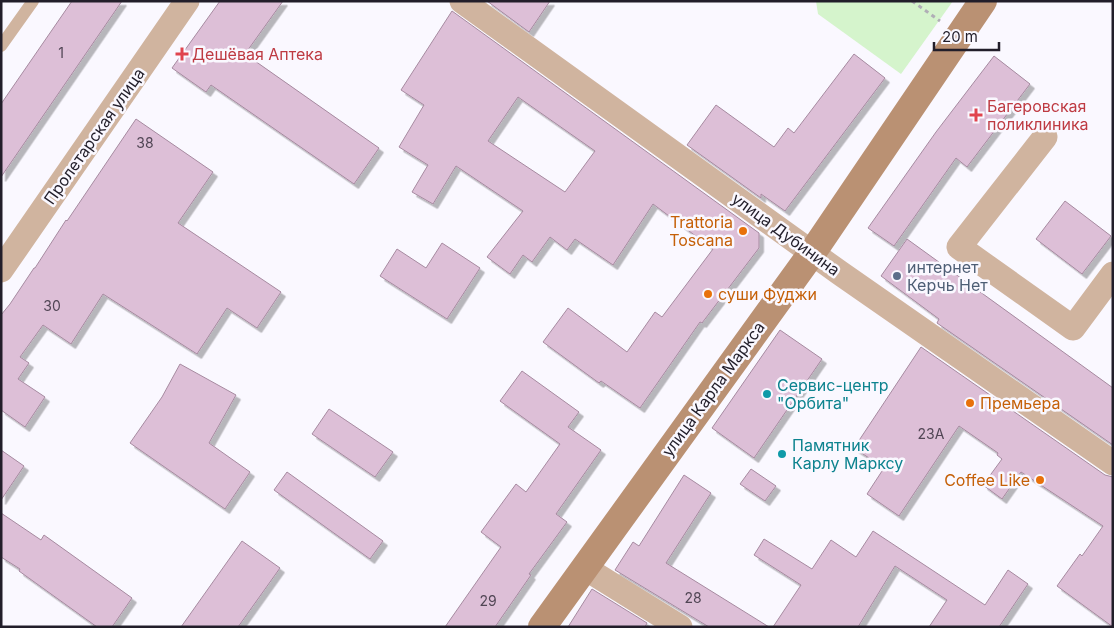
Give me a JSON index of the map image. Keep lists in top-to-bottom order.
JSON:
{
  "streets": {
    "main road": ["улица Карла Маркса"],
    "street": ["Пролетарская улица", "улица Дубинина"]
  },
  "crossings": [
    ["улица Дубинина", "улица Карла Маркса"]
  ],
  "places": {
    "health": ["Дешёвая Аптека", "Багеровская поликлиника"],
    "other": [
      "Trattoria Toscana",
      "интернет Керчь Нет",
      "суши Фуджи",
      "Сервис-центр \"Орбита\"",
      "Премьера",
      "Памятник Карлу Марксу",
      "Coffee Like"
    ]
  },
  "house_numbers": [
    "1",
    "38",
    "30",
    "23А",
    "28",
    "29"
  ],
  "scale_bar": "20 m"
}
